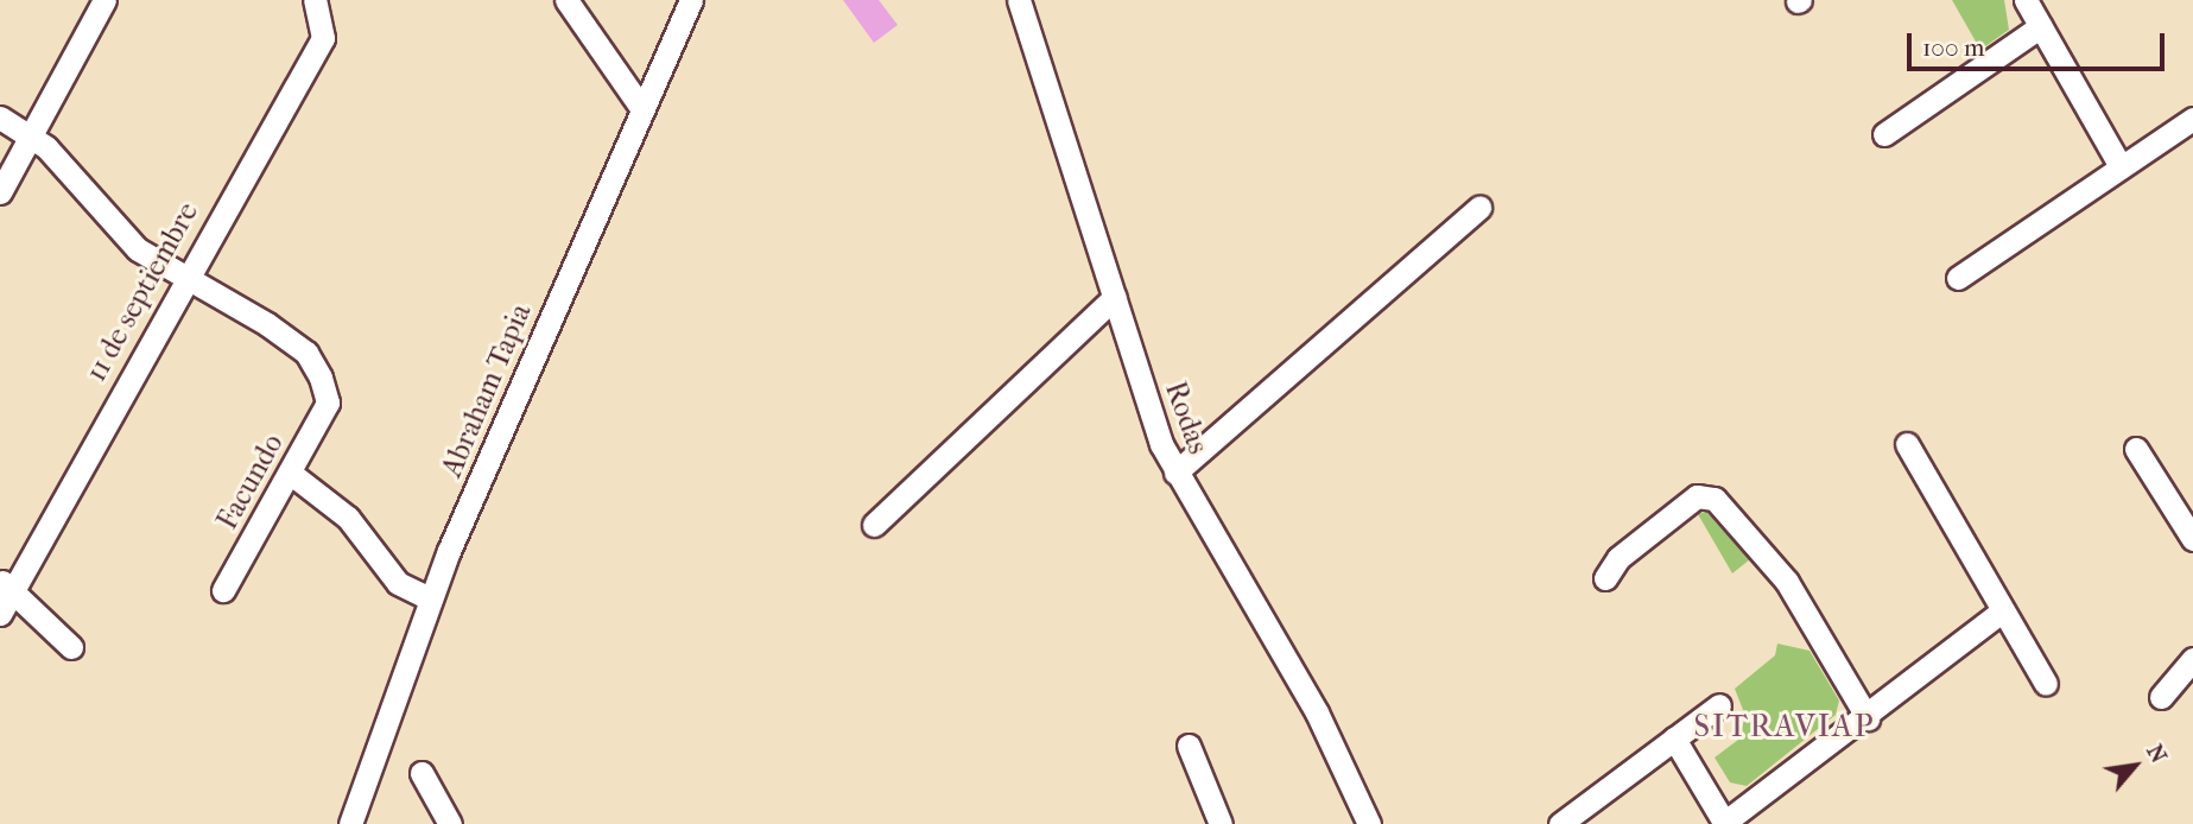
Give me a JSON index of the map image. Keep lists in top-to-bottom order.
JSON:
{
  "streets": {
    "street": [
      "11 de septiembre",
      "Abraham Tapia",
      "Rodas",
      "Facundo"
    ]
  },
  "crossings": [
    ["11 de septiembre", "Facundo"]
  ],
  "districts": ["SITRAVIAP"],
  "scale_bar": "100 m",
  "north": "top right"
}
